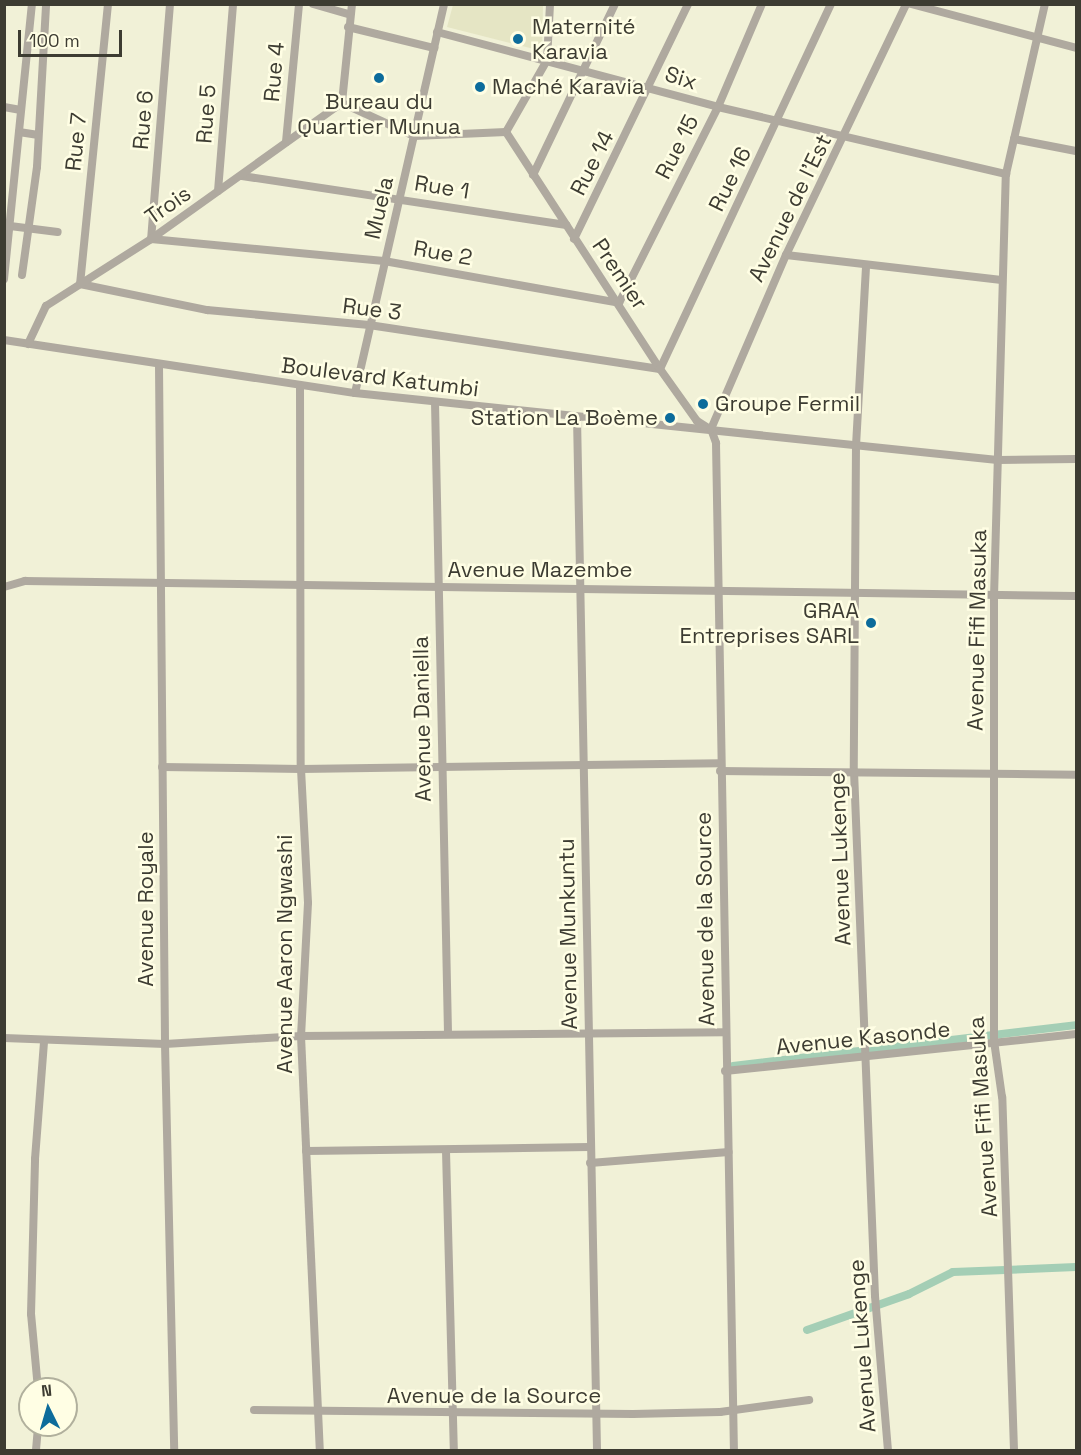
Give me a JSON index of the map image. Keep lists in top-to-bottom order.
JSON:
{
  "streets": {
    "street": [
      "Rue 4",
      "Six",
      "Rue 5",
      "Rue 6",
      "Rue 7",
      "Rue 15",
      "Rue 14",
      "Rue 16",
      "Rue 1",
      "Trois",
      "Muela",
      "Avenue de l'Est",
      "Rue 2",
      "Premier",
      "Rue 3",
      "Boulevard Katumbi",
      "Avenue Mazembe",
      "Avenue Fifi Masuka",
      "Avenue Daniella",
      "Avenue Lukenge",
      "Avenue Royale",
      "Avenue de la Source",
      "Avenue Munkuntu",
      "Avenue Aaron Ngwashi",
      "Avenue Kasonde"
    ]
  },
  "crossings": [
    ["Rue 4", "Trois"],
    ["Six", "Rue 15"],
    ["Six", "Rue 14"],
    ["Six", "Rue 16"],
    ["Six", "Muela"],
    ["Six", "Avenue de l'Est"],
    ["Six", "Avenue Fifi Masuka"],
    ["Rue 5", "Trois"],
    ["Rue 6", "Trois"],
    ["Rue 6", "Rue 2"],
    ["Rue 7", "Trois"],
    ["Rue 7", "Rue 3"],
    ["Rue 15", "Rue 2"],
    ["Rue 15", "Premier"],
    ["Rue 14", "Premier"],
    ["Rue 16", "Premier"],
    ["Rue 16", "Rue 3"],
    ["Rue 1", "Trois"],
    ["Rue 1", "Muela"],
    ["Rue 1", "Premier"],
    ["Trois", "Rue 2"],
    ["Trois", "Rue 3"],
    ["Trois", "Boulevard Katumbi"],
    ["Muela", "Rue 2"],
    ["Muela", "Rue 3"],
    ["Muela", "Boulevard Katumbi"],
    ["Avenue de l'Est", "Premier"],
    ["Avenue de l'Est", "Boulevard Katumbi"],
    ["Avenue de l'Est", "Avenue de la Source"],
    ["Rue 2", "Premier"],
    ["Premier", "Rue 3"],
    ["Premier", "Boulevard Katumbi"],
    ["Premier", "Avenue de la Source"],
    ["Boulevard Katumbi", "Avenue Fifi Masuka"],
    ["Boulevard Katumbi", "Avenue Daniella"],
    ["Boulevard Katumbi", "Avenue Lukenge"],
    ["Boulevard Katumbi", "Avenue Royale"],
    ["Boulevard Katumbi", "Avenue de la Source"],
    ["Boulevard Katumbi", "Avenue Munkuntu"],
    ["Boulevard Katumbi", "Avenue Aaron Ngwashi"],
    ["Avenue Mazembe", "Avenue Fifi Masuka"],
    ["Avenue Mazembe", "Avenue Daniella"],
    ["Avenue Mazembe", "Avenue Lukenge"],
    ["Avenue Mazembe", "Avenue Royale"],
    ["Avenue Mazembe", "Avenue de la Source"],
    ["Avenue Mazembe", "Avenue Munkuntu"],
    ["Avenue Mazembe", "Avenue Aaron Ngwashi"],
    ["Avenue Fifi Masuka", "Avenue Kasonde"],
    ["Avenue Lukenge", "Avenue Kasonde"],
    ["Avenue de la Source", "Avenue Munkuntu"],
    ["Avenue de la Source", "Avenue Aaron Ngwashi"],
    ["Avenue de la Source", "Avenue Kasonde"]
  ],
  "places": [
    "Maternité Karavia",
    "Bureau du Quartier Munua",
    "Maché Karavia",
    "Groupe Fermil",
    "Station La Boème",
    "GRAA Entreprises SARL"
  ],
  "scale_bar": "100 m",
  "north": "top"
}
